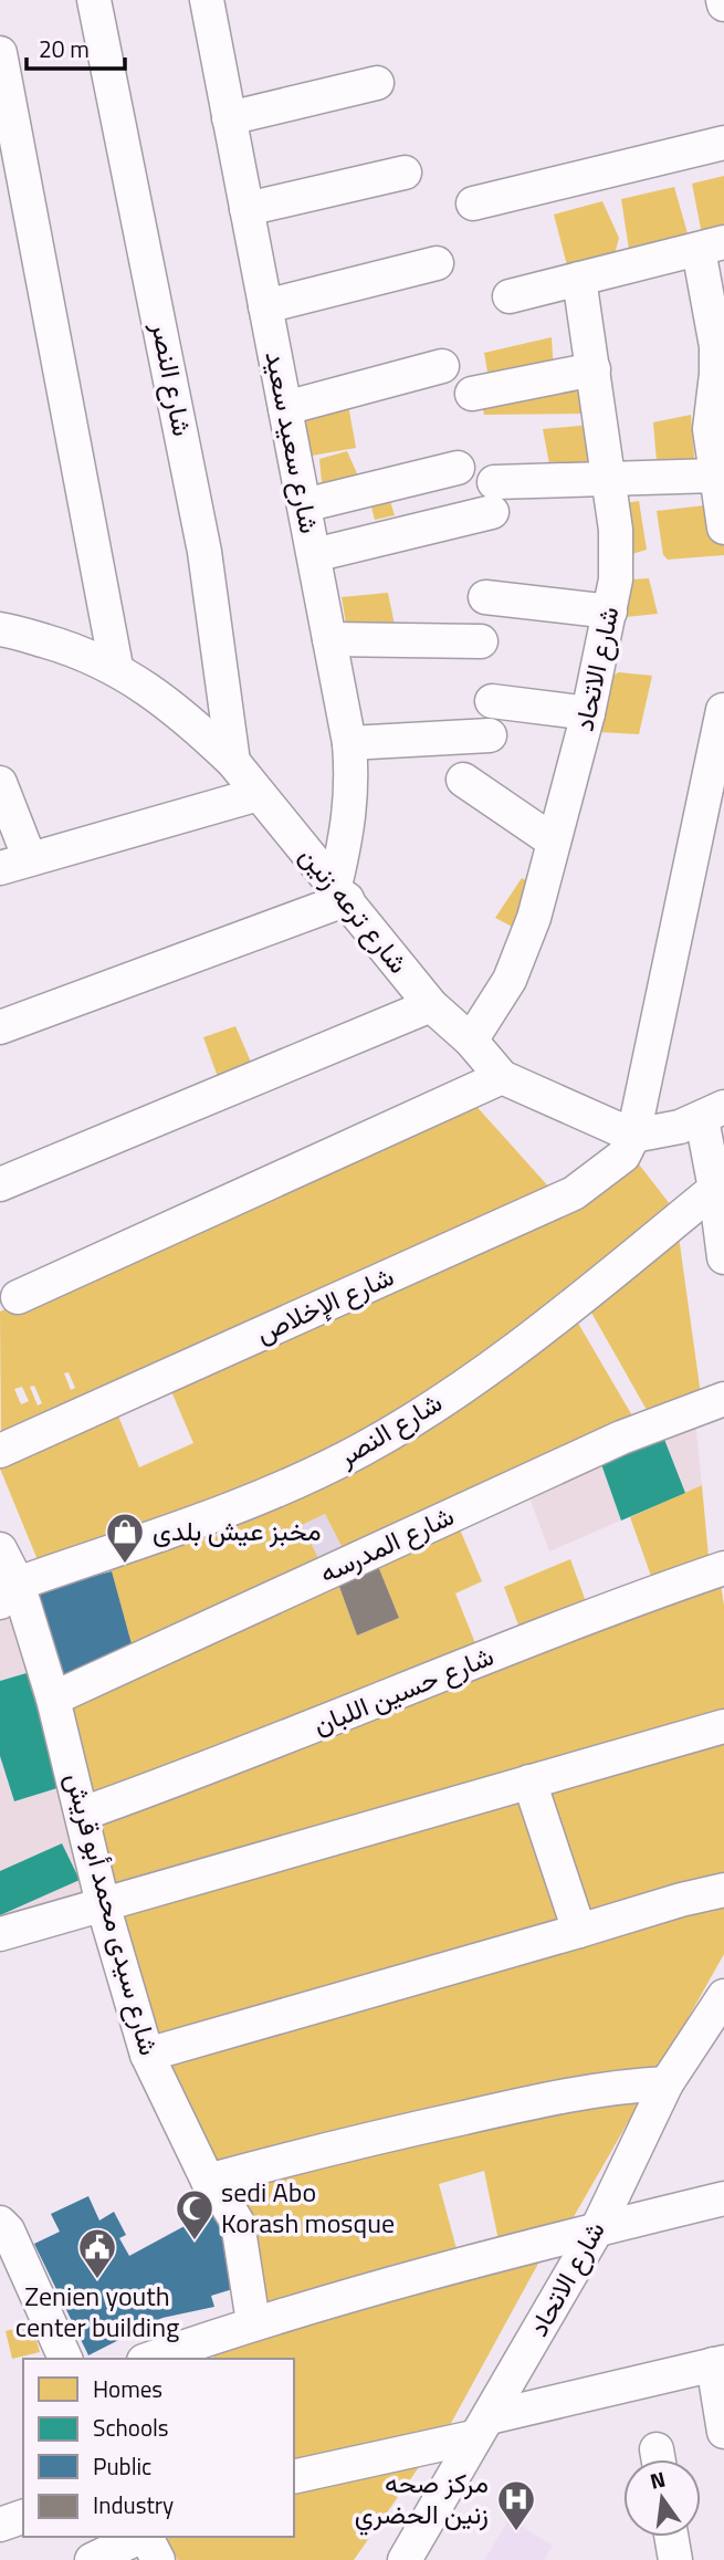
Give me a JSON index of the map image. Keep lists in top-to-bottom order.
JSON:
{
  "streets": {
    "street": [
      "شارع النصر",
      "شارع سعيد سعيد",
      "شارع الاتحاد",
      "شارع ترعه زنين",
      "شارع الإخلاص",
      "شارع المدرسه",
      "شارع حسين اللبان",
      "شارع سيدى محمد أبو قريش"
    ]
  },
  "crossings": [
    ["شارع النصر", "شارع ترعه زنين"],
    ["شارع النصر", "شارع سيدى محمد أبو قريش"],
    ["شارع سعيد سعيد", "شارع ترعه زنين"],
    ["شارع الاتحاد", "شارع ترعه زنين"],
    ["شارع ترعه زنين", "شارع الإخلاص"],
    ["شارع المدرسه", "شارع سيدى محمد أبو قريش"],
    ["شارع حسين اللبان", "شارع سيدى محمد أبو قريش"]
  ],
  "places": {
    "shop": ["مخبز عيش بلدى"],
    "mosque": ["sedi Abo Korash mosque"],
    "public building": ["Zenien youth center building"],
    "hospital": ["مركز صحه زنين الحضري"]
  },
  "legend": [
    "Homes",
    "Schools",
    "Public",
    "Industry"
  ],
  "scale_bar": "20 m",
  "north": "top"
}
